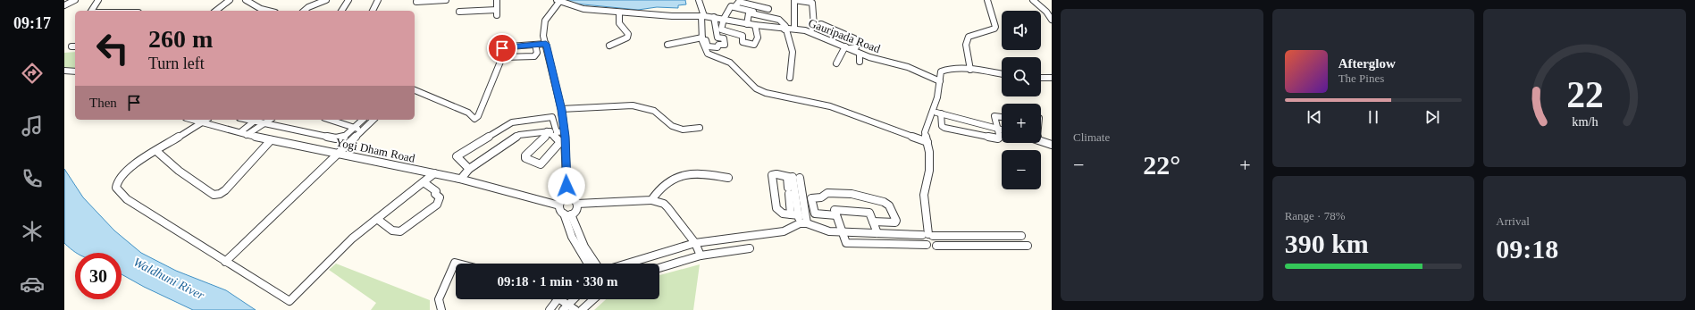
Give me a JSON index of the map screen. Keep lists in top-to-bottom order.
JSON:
{
  "streets": {
    "street": ["Gauripada Road", "Yogi Dham Road"]
  },
  "water": ["Waldhuni River"],
  "page": {
    "tabs": "09:17",
    "tile": [
      "Climate",
      ["Range · 78%", "390 km"],
      ["Arrival", "09:18"]
    ],
    "map_buttons": ["+", "−"],
    "turn": ["260 m", "Turn left"],
    "song": ["Afterglow", "The Pines"],
    "then": "Then",
    "heat": ["−", "22°", "+"],
    "limit": "30",
    "trip": "09:18 · 1 min · 330 m",
    "gauge": ["22", "km/h"]
  }
}
